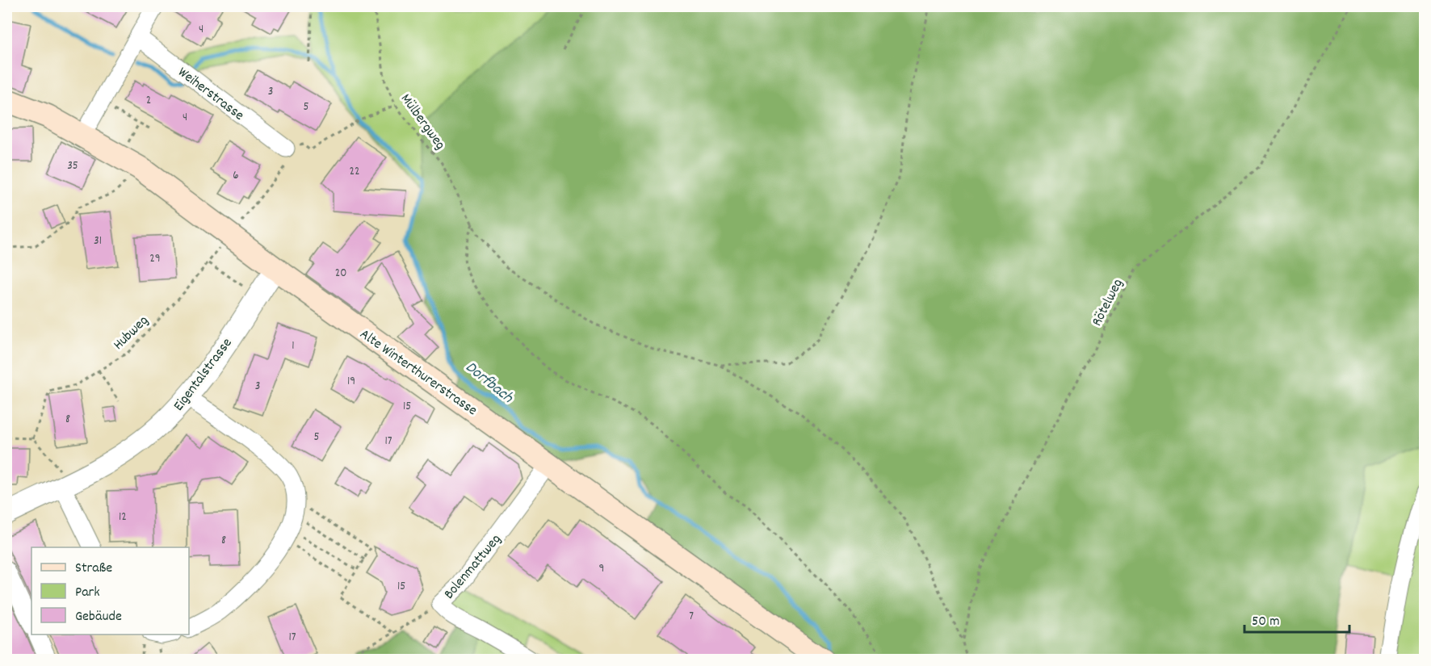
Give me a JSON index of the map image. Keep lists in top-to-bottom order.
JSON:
{
  "streets": {
    "main road": ["Alte Winterthurerstrasse"],
    "street": ["Weiherstrasse", "Eigentalstrasse", "Bolenmattweg"],
    "path": ["Mülbergweg", "Rötelweg", "Hubweg"]
  },
  "crossings": [
    ["Alte Winterthurerstrasse", "Eigentalstrasse"],
    ["Alte Winterthurerstrasse", "Bolenmattweg"]
  ],
  "water": ["Dorfbach"],
  "house_numbers": [
    "4",
    "3",
    "2",
    "5",
    "4",
    "35",
    "22",
    "6",
    "31",
    "29",
    "20",
    "1",
    "19",
    "3",
    "15",
    "8",
    "5",
    "17",
    "12",
    "8",
    "9",
    "15",
    "7",
    "17"
  ],
  "legend": ["Straße", "Park", "Gebäude"],
  "scale_bar": "50 m"
}
